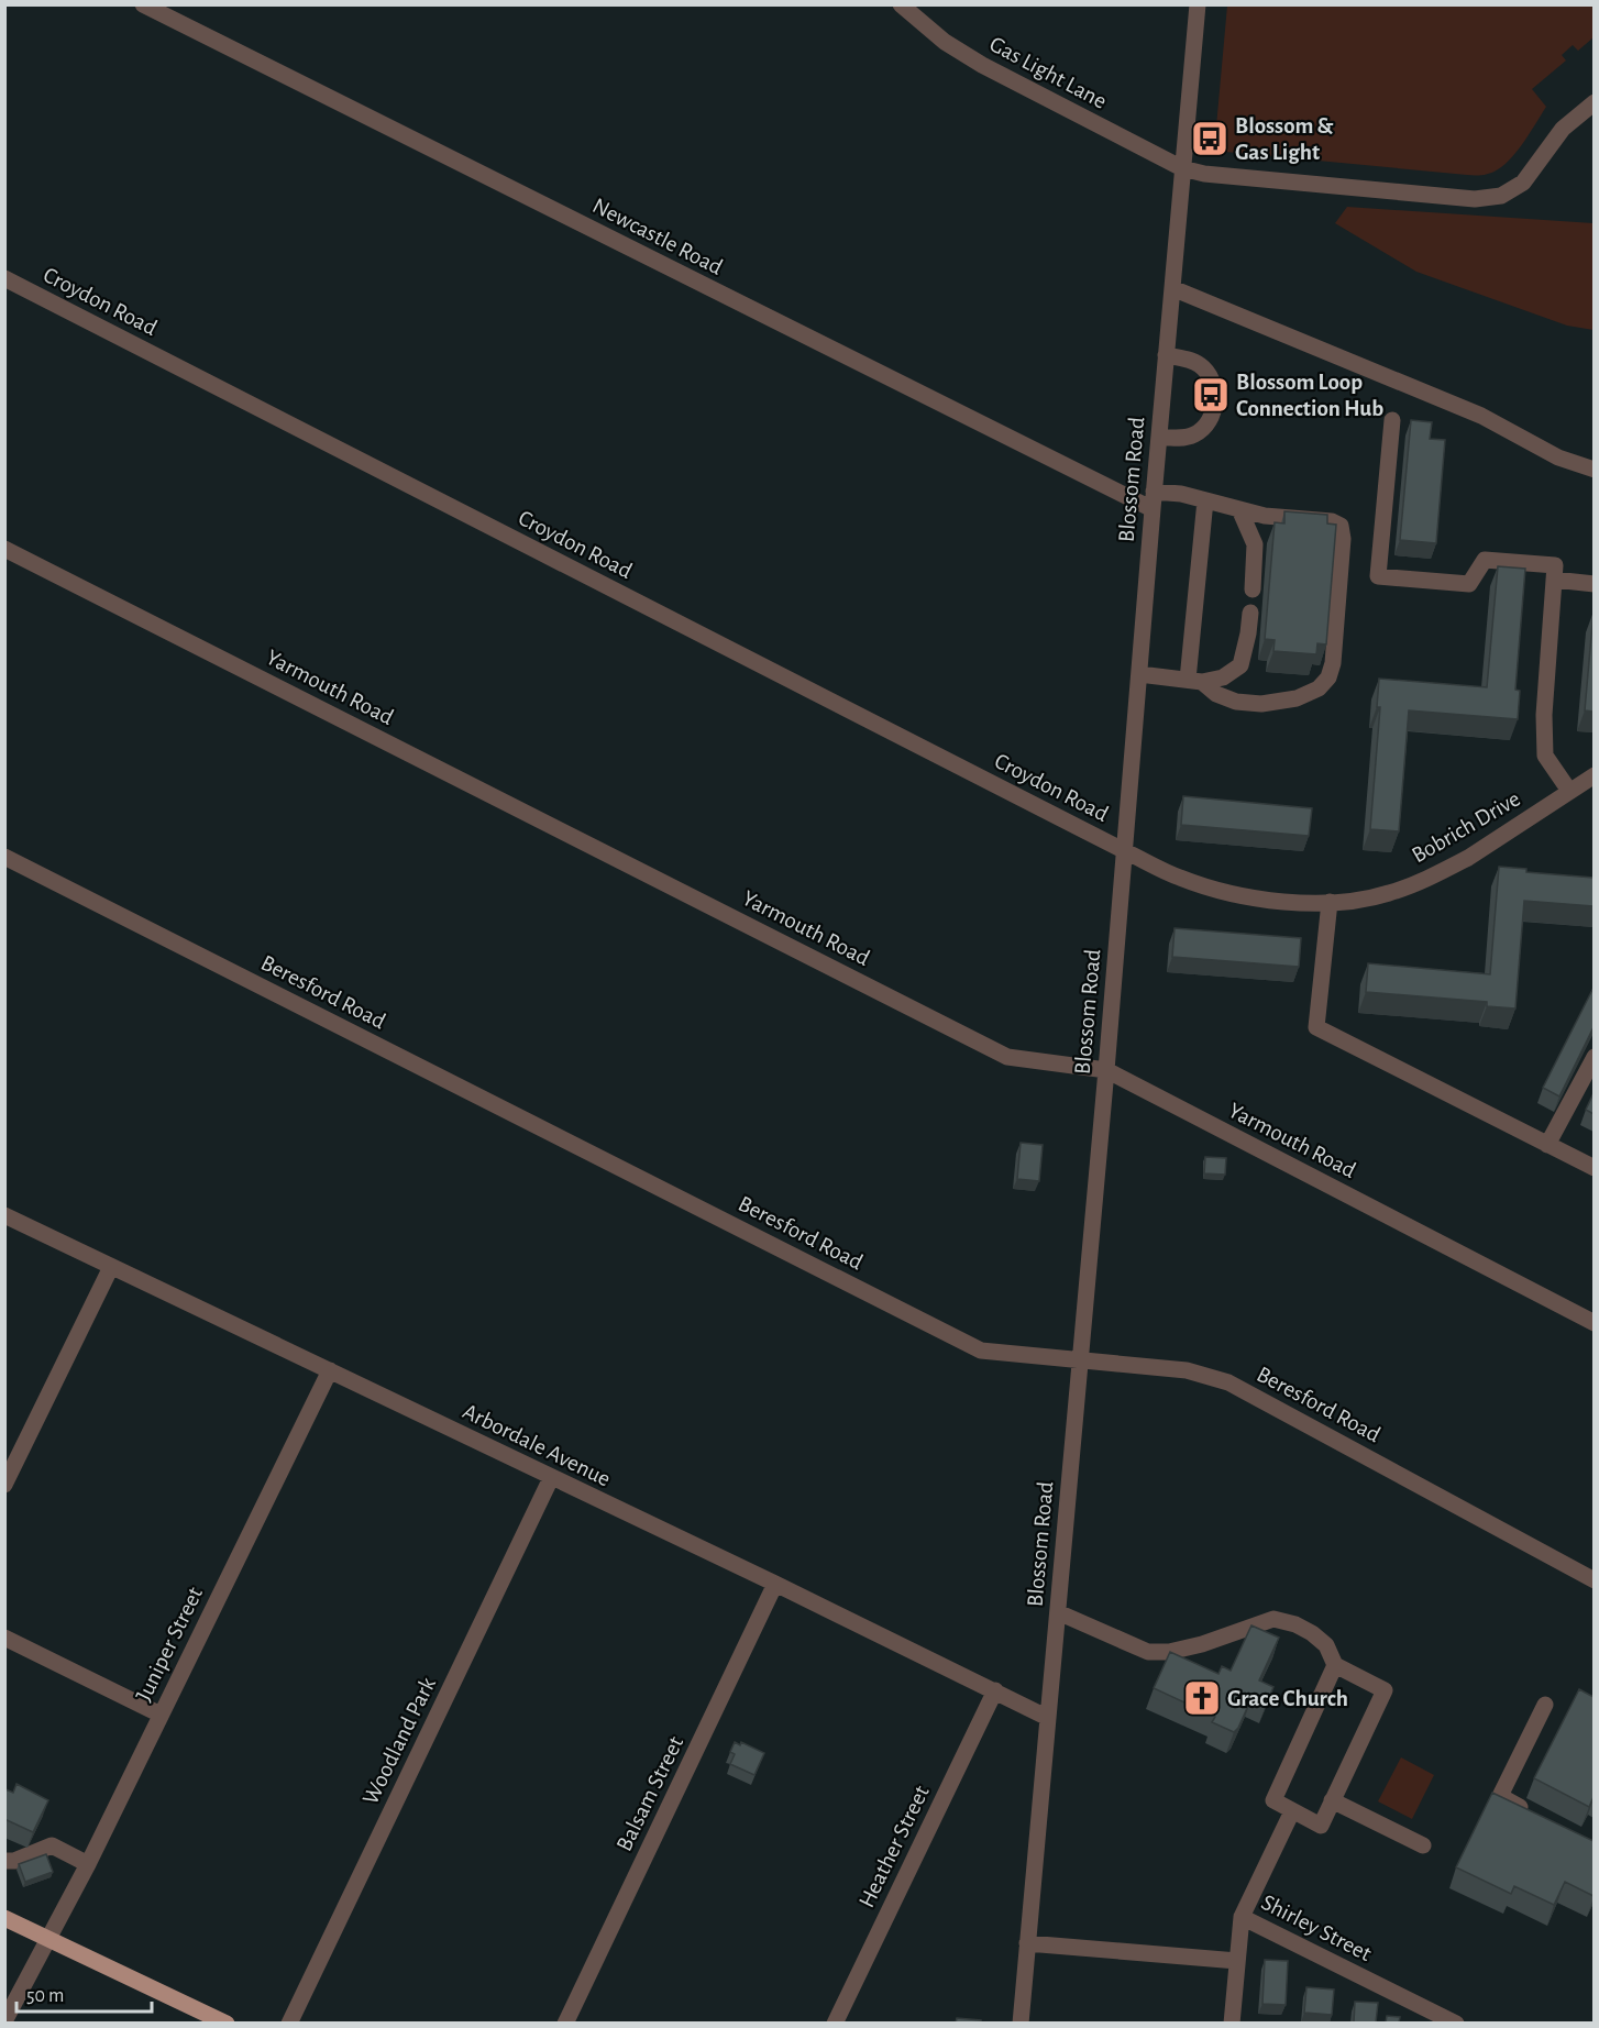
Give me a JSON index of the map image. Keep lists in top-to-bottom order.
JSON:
{
  "streets": {
    "street": [
      "Gas Light Lane",
      "Newcastle Road",
      "Croydon Road",
      "Blossom Road",
      "Yarmouth Road",
      "Bobrich Drive",
      "Beresford Road",
      "Arbordale Avenue",
      "Juniper Street",
      "Woodland Park",
      "Balsam Street",
      "Heather Street",
      "Shirley Street"
    ]
  },
  "crossings": [
    ["Gas Light Lane", "Blossom Road"],
    ["Newcastle Road", "Blossom Road"],
    ["Croydon Road", "Blossom Road"],
    ["Croydon Road", "Bobrich Drive"],
    ["Blossom Road", "Yarmouth Road"],
    ["Blossom Road", "Bobrich Drive"],
    ["Blossom Road", "Beresford Road"],
    ["Blossom Road", "Arbordale Avenue"],
    ["Arbordale Avenue", "Juniper Street"],
    ["Arbordale Avenue", "Woodland Park"],
    ["Arbordale Avenue", "Balsam Street"],
    ["Arbordale Avenue", "Heather Street"]
  ],
  "places": {
    "bus stop": ["Blossom & Gas Light", "Blossom Loop Connection Hub"],
    "church": ["Grace Church"]
  },
  "scale_bar": "50 m"
}
